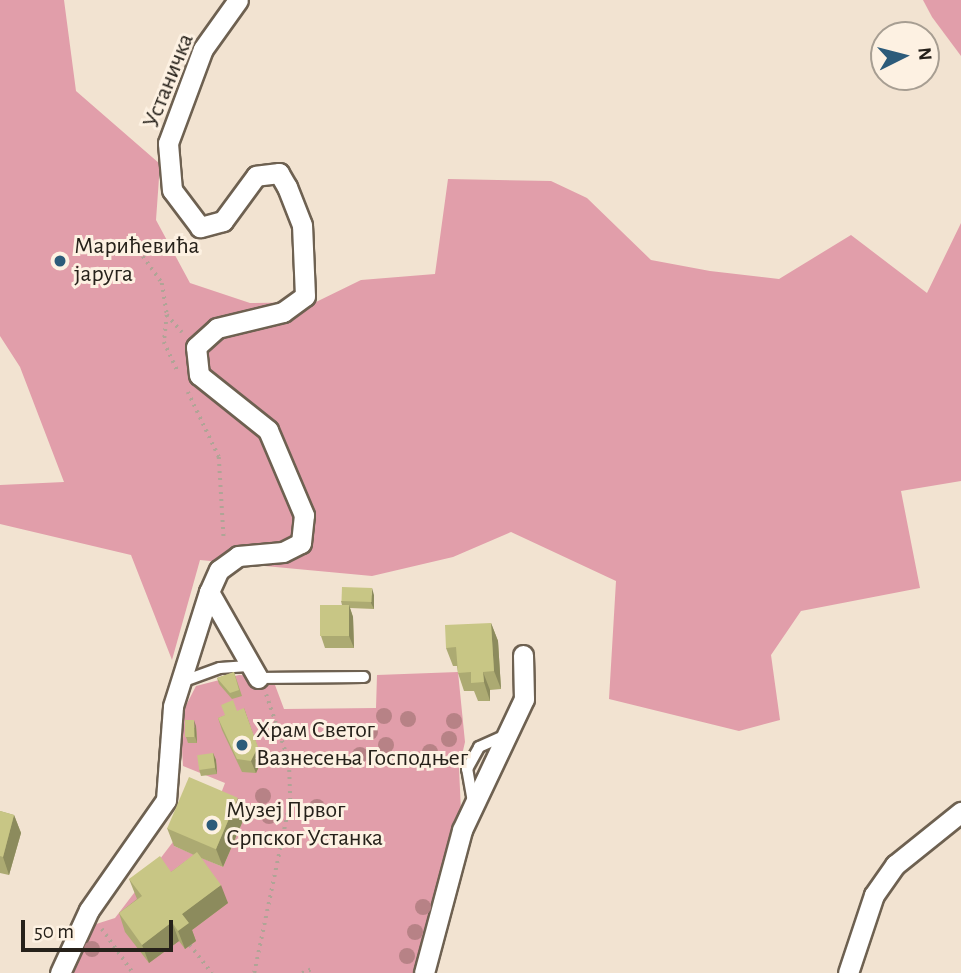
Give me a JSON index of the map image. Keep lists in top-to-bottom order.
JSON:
{
  "streets": {
    "street": ["Устаничка"]
  },
  "places": ["Марићевића јаруга", "Храм Светог Вазнесења Господњег", "Музеј Првог Српског Устанка"],
  "scale_bar": "50 m",
  "north": "right"
}
